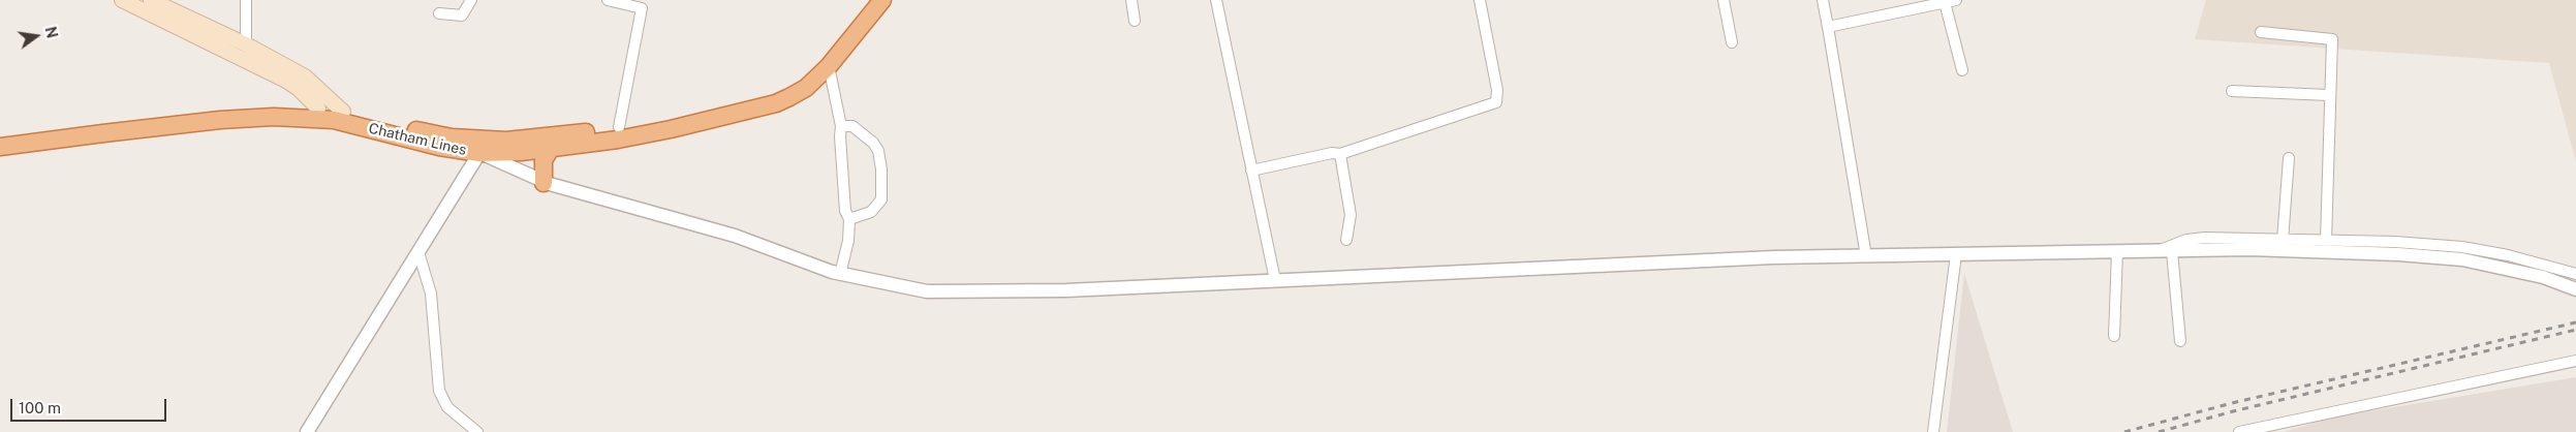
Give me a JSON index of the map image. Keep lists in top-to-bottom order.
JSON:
{
  "streets": {
    "highway": ["Chatham Lines"]
  },
  "scale_bar": "100 m",
  "north": "right"
}
